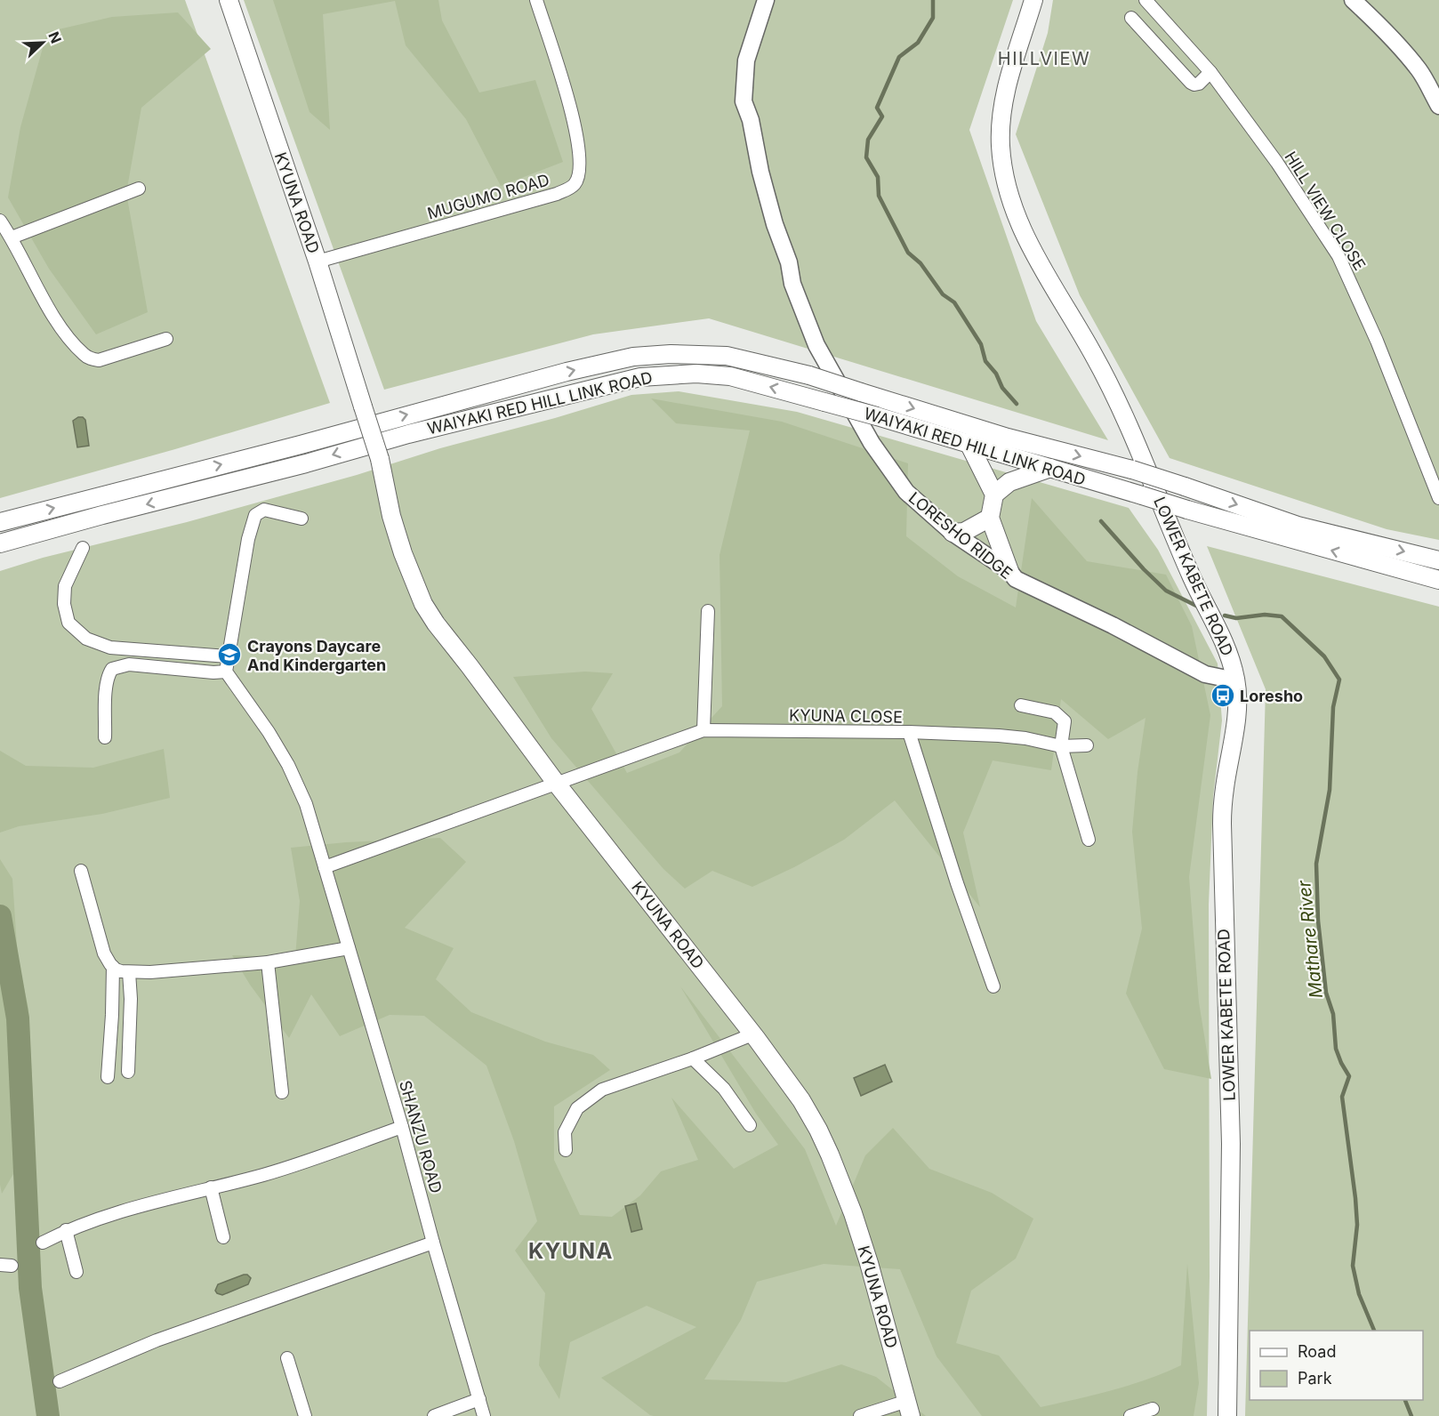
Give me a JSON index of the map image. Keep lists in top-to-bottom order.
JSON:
{
  "streets": {
    "main road": ["KYUNA ROAD", "WAIYAKI RED HILL LINK ROAD", "LOWER KABETE ROAD"],
    "street": [
      "MUGUMO ROAD",
      "HILL VIEW CLOSE",
      "LORESHO RIDGE",
      "KYUNA CLOSE",
      "SHANZU ROAD"
    ]
  },
  "crossings": [
    ["MUGUMO ROAD", "KYUNA ROAD"],
    ["KYUNA ROAD", "KYUNA CLOSE"],
    ["LORESHO RIDGE", "LOWER KABETE ROAD"]
  ],
  "districts": ["HILLVIEW", "KYUNA"],
  "water": ["Mathare River"],
  "places": {
    "school or university": ["Crayons Daycare And Kindergarten"],
    "bus stop": ["Loresho"]
  },
  "legend": ["Road", "Park"],
  "north": "top right"
}
